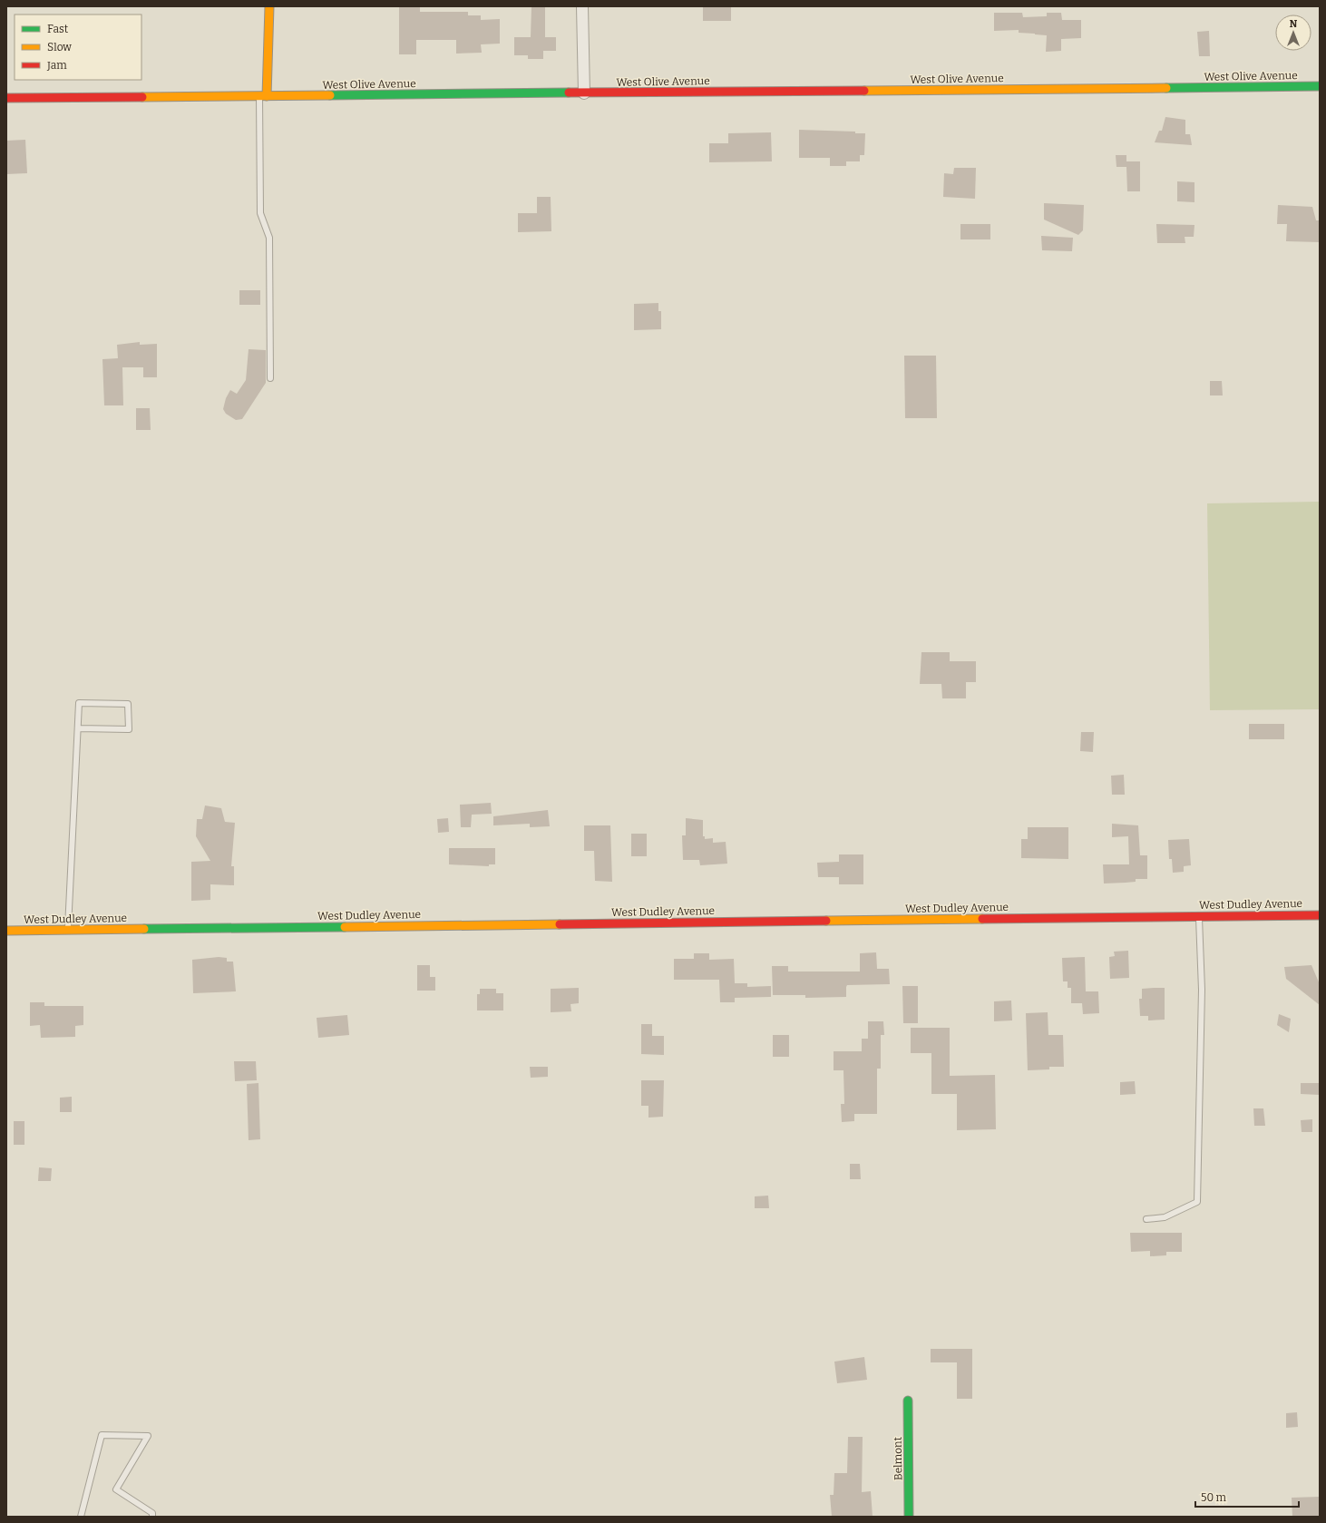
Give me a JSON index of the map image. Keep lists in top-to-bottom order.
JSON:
{
  "streets": {
    "street": ["West Olive Avenue", "West Dudley Avenue", "Belmont"]
  },
  "legend": ["Fast", "Slow", "Jam"],
  "scale_bar": "50 m",
  "north": "top"
}
